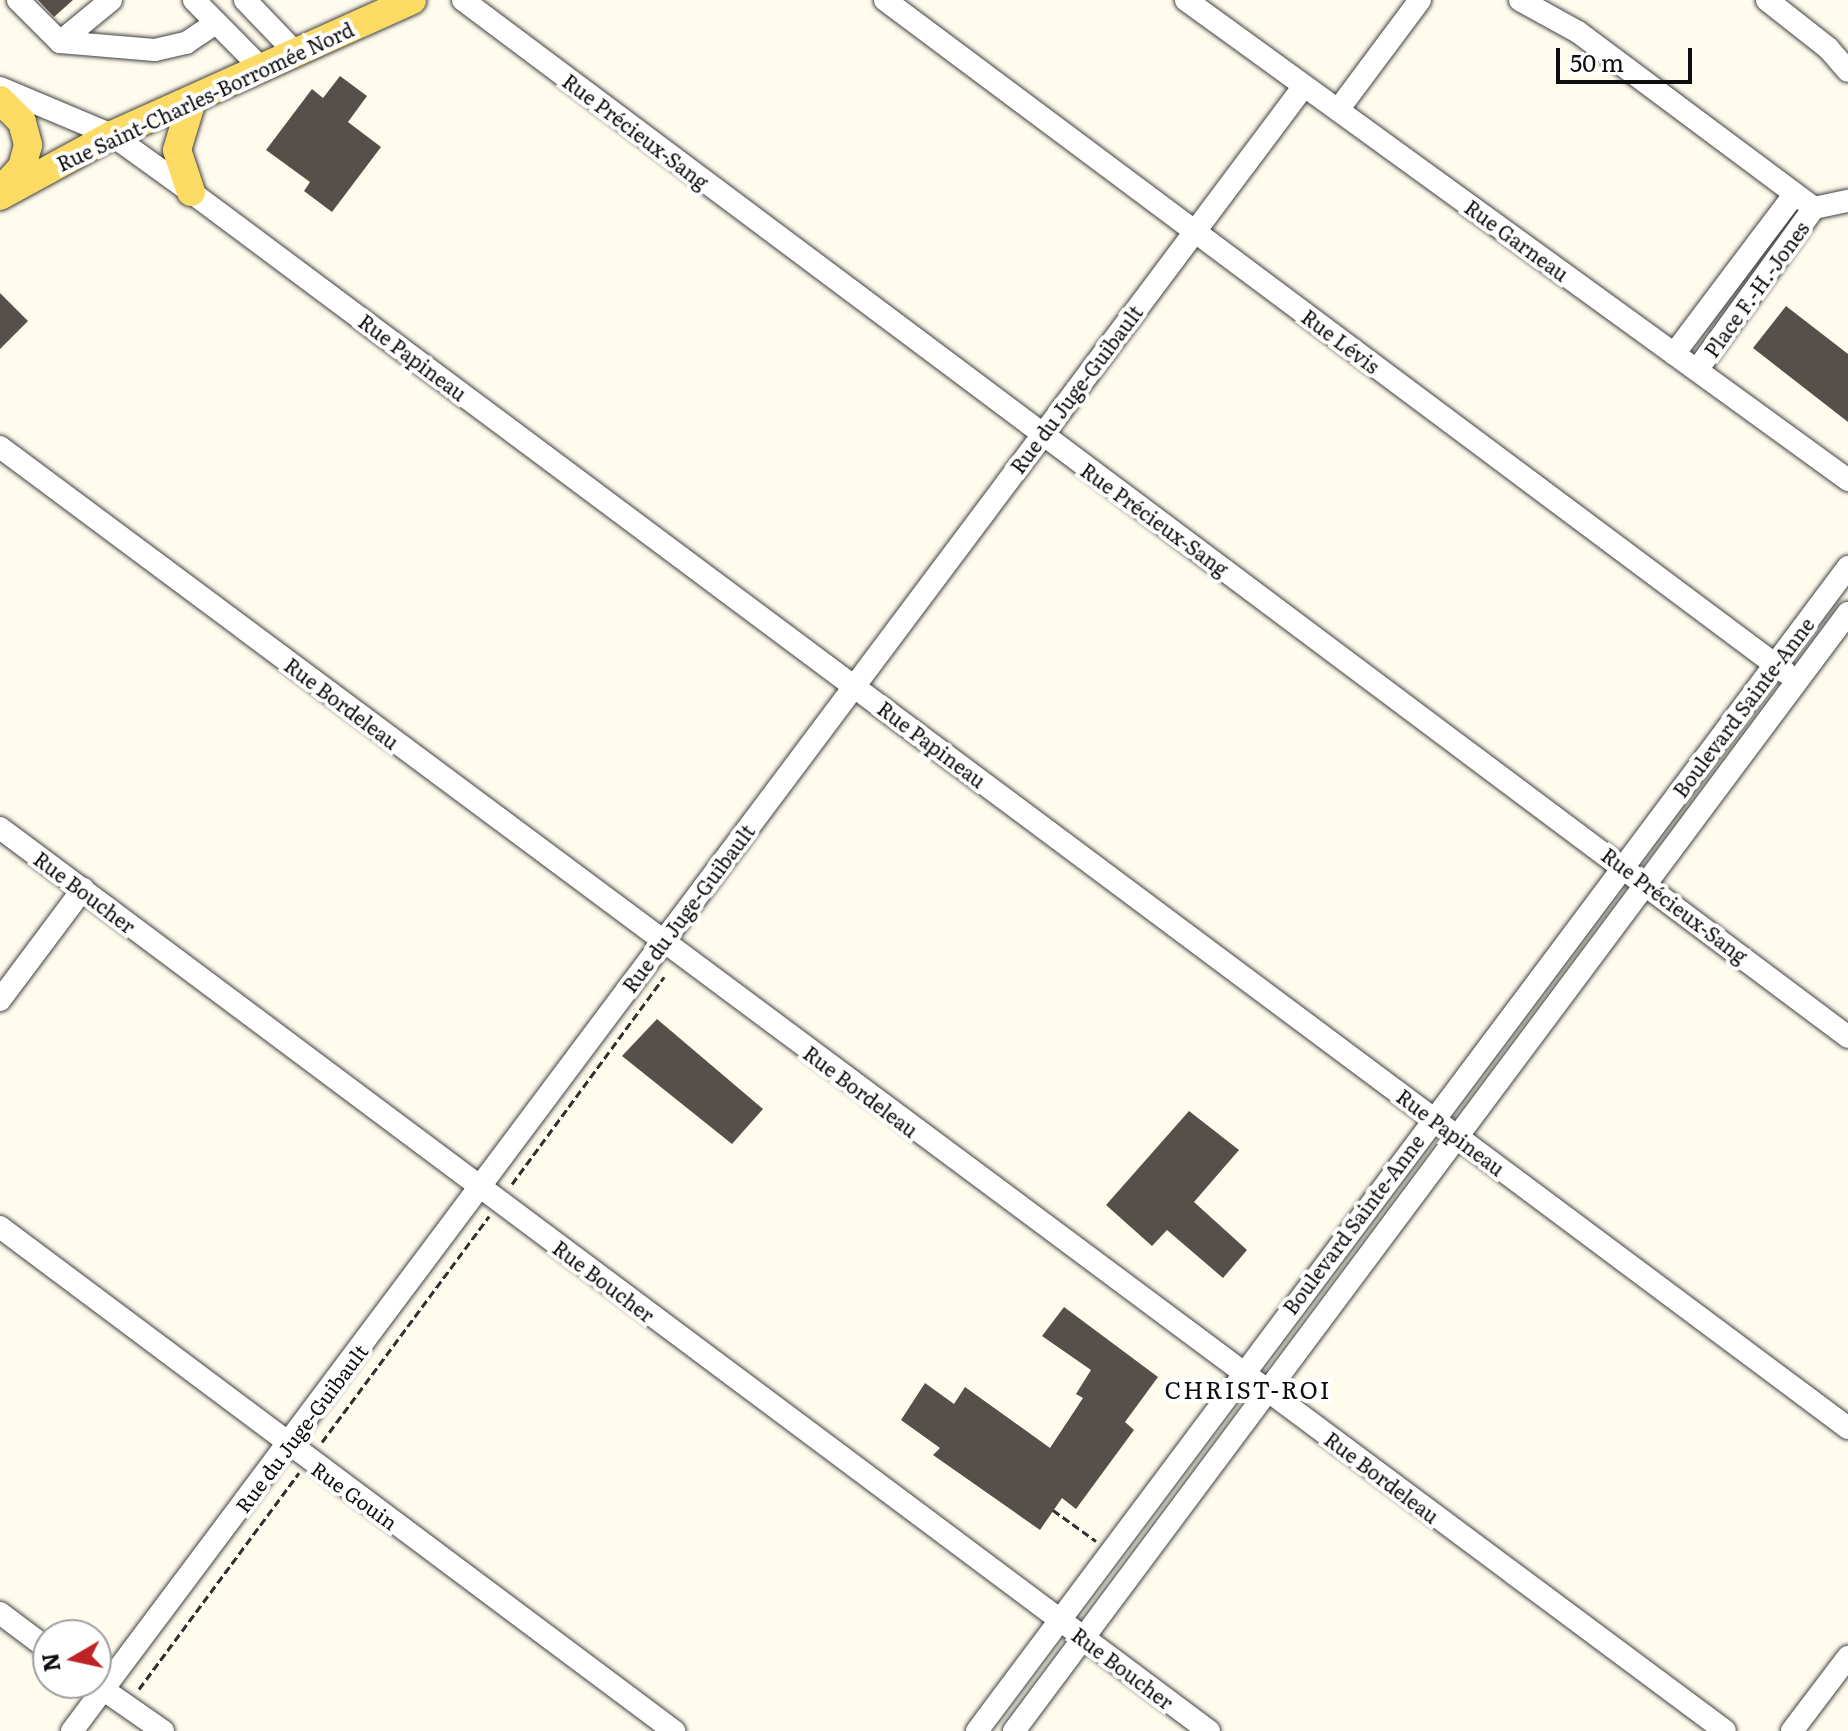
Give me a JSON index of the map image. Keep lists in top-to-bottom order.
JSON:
{
  "streets": {
    "main road": ["Rue Saint-Charles-Borromée Nord"],
    "street": [
      "Rue Précieux-Sang",
      "Rue Garneau",
      "Place F.-H.-Jones",
      "Rue Lévis",
      "Rue Papineau",
      "Rue du Juge-Guibault",
      "Rue Bordeleau",
      "Boulevard Sainte-Anne",
      "Rue Boucher",
      "Rue Gouin"
    ]
  },
  "crossings": [
    ["Rue Saint-Charles-Borromée Nord", "Rue Papineau"],
    ["Rue Précieux-Sang", "Rue du Juge-Guibault"],
    ["Rue Précieux-Sang", "Boulevard Sainte-Anne"],
    ["Rue Garneau", "Place F.-H.-Jones"],
    ["Rue Garneau", "Rue du Juge-Guibault"],
    ["Rue Lévis", "Rue du Juge-Guibault"],
    ["Rue Lévis", "Boulevard Sainte-Anne"],
    ["Rue Papineau", "Rue du Juge-Guibault"],
    ["Rue Papineau", "Boulevard Sainte-Anne"],
    ["Rue du Juge-Guibault", "Rue Bordeleau"],
    ["Rue du Juge-Guibault", "Rue Boucher"],
    ["Rue du Juge-Guibault", "Rue Gouin"],
    ["Rue Bordeleau", "Boulevard Sainte-Anne"],
    ["Boulevard Sainte-Anne", "Rue Boucher"]
  ],
  "districts": ["CHRIST-ROI"],
  "scale_bar": "50 m",
  "north": "left"
}
